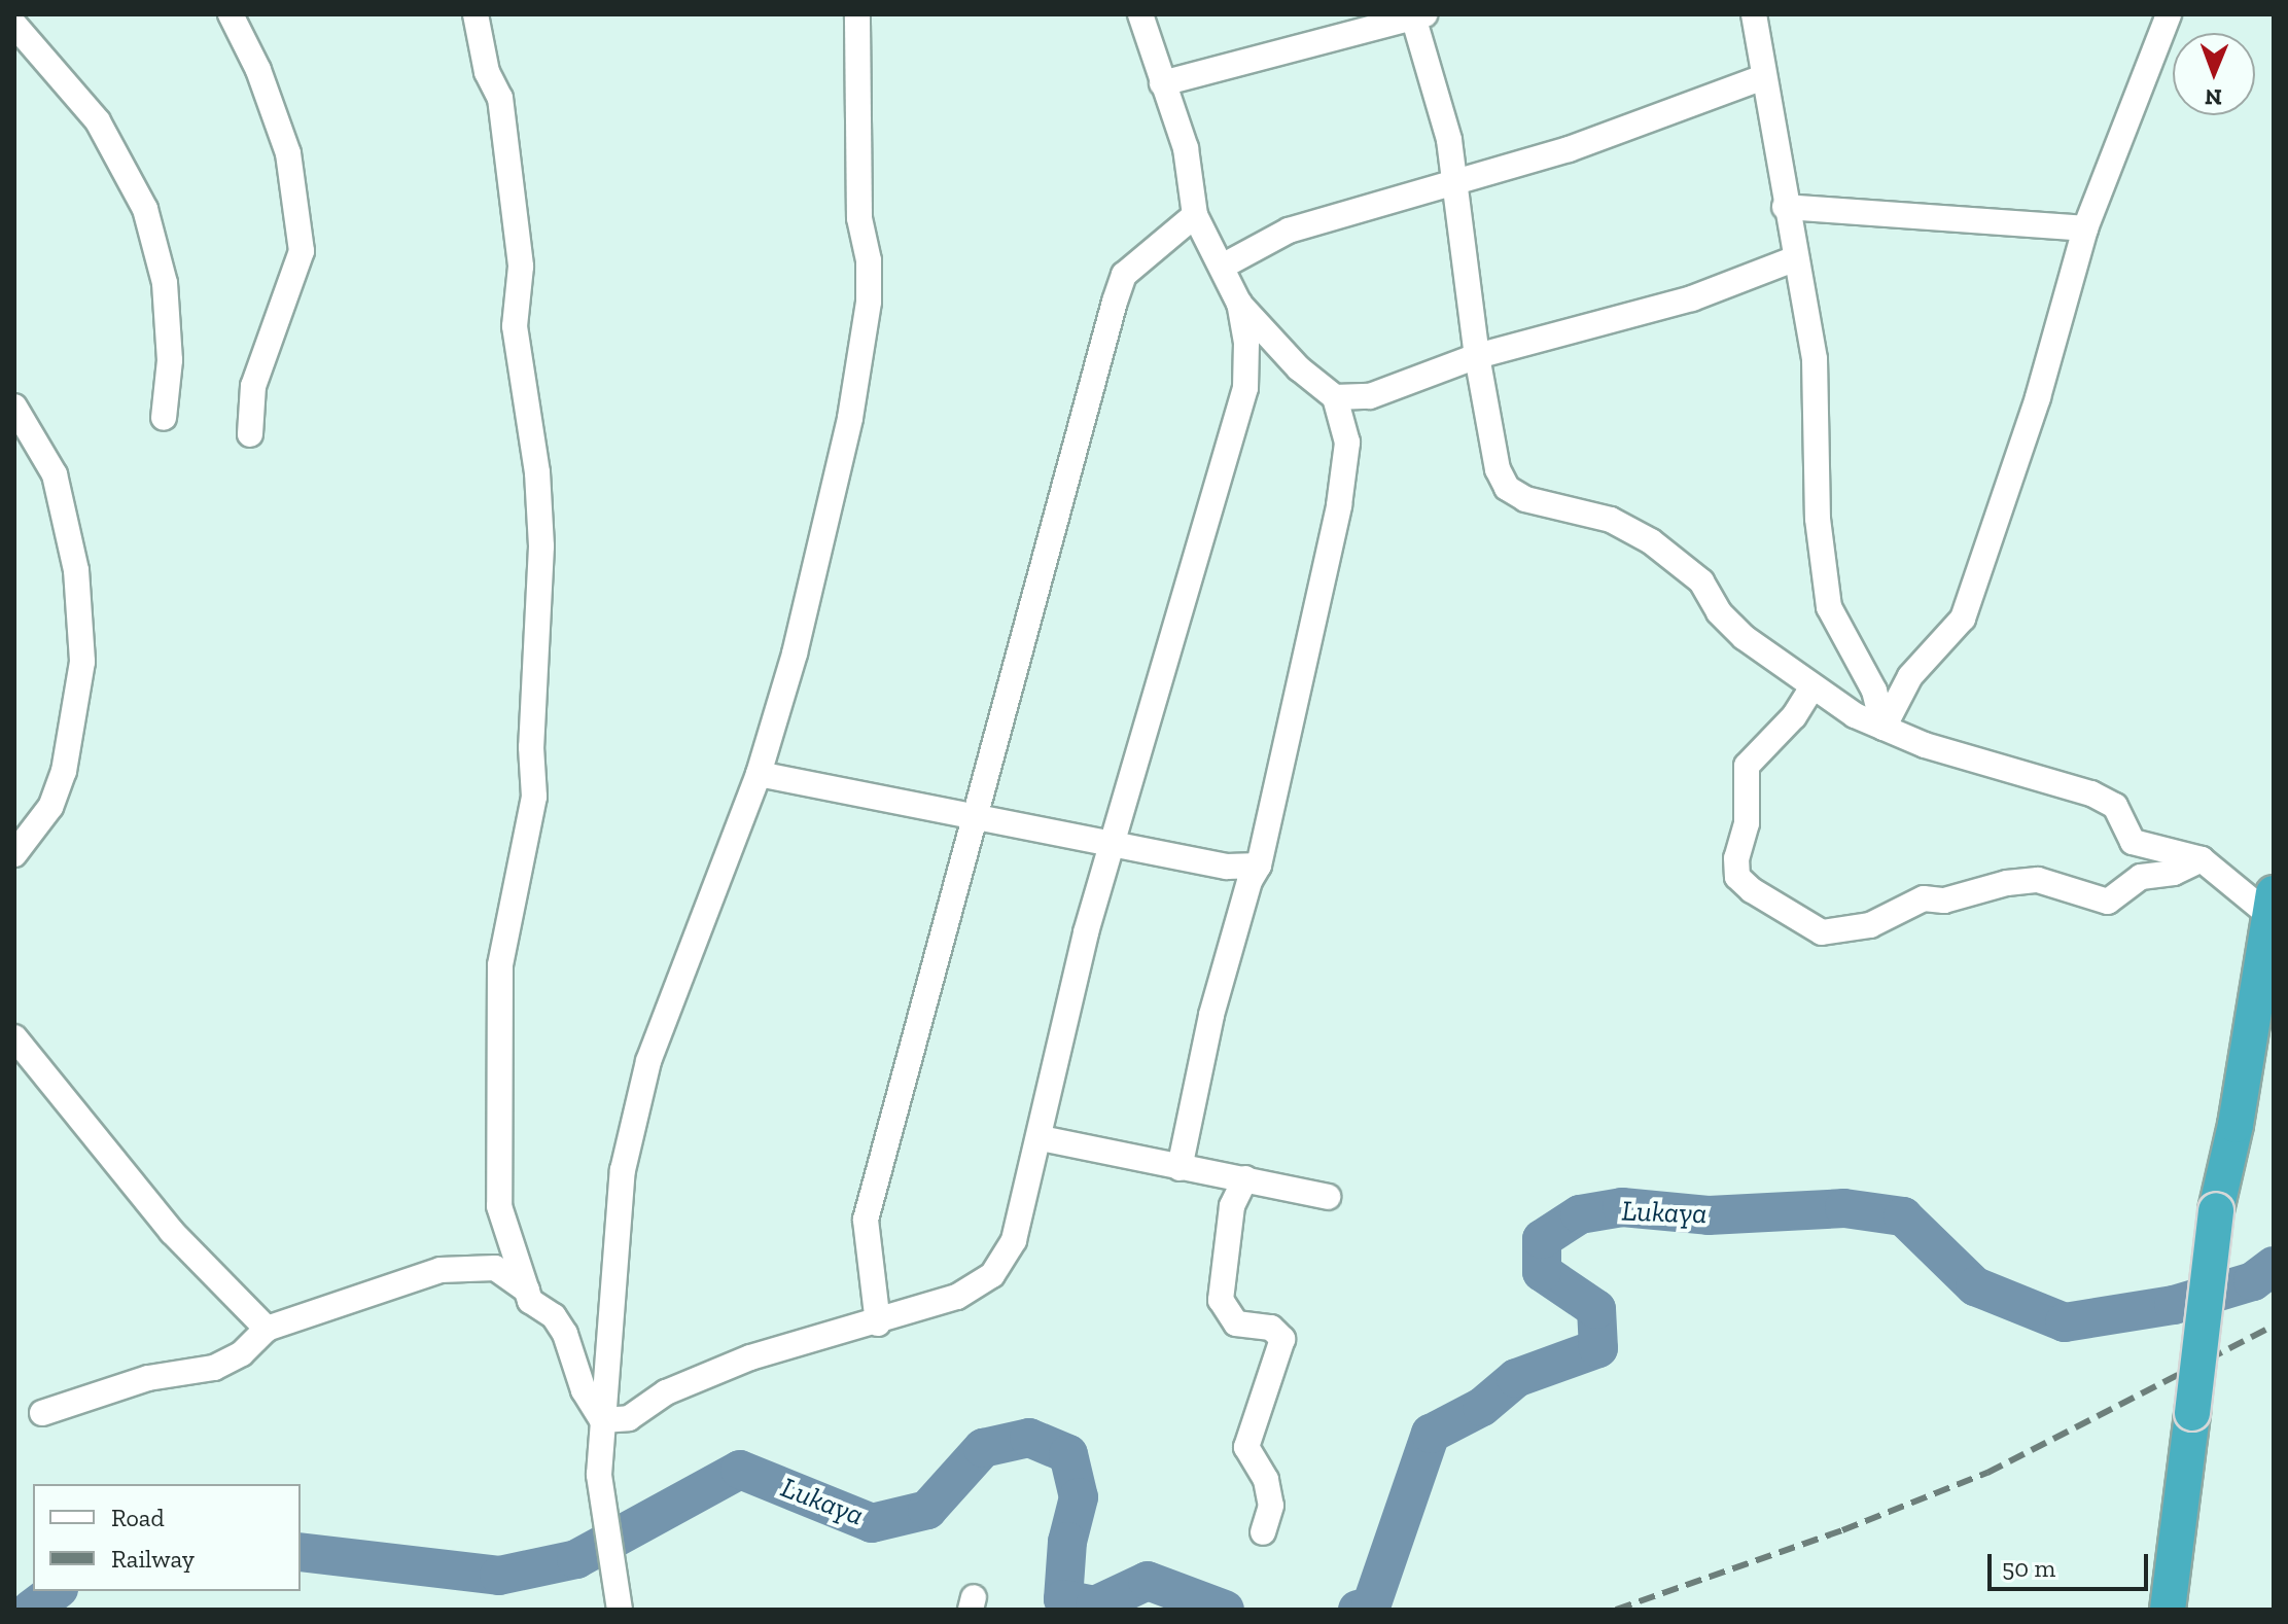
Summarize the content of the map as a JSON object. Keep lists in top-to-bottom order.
{
  "water": ["Lukaya"],
  "legend": ["Road", "Railway"],
  "scale_bar": "50 m",
  "north": "bottom"
}
